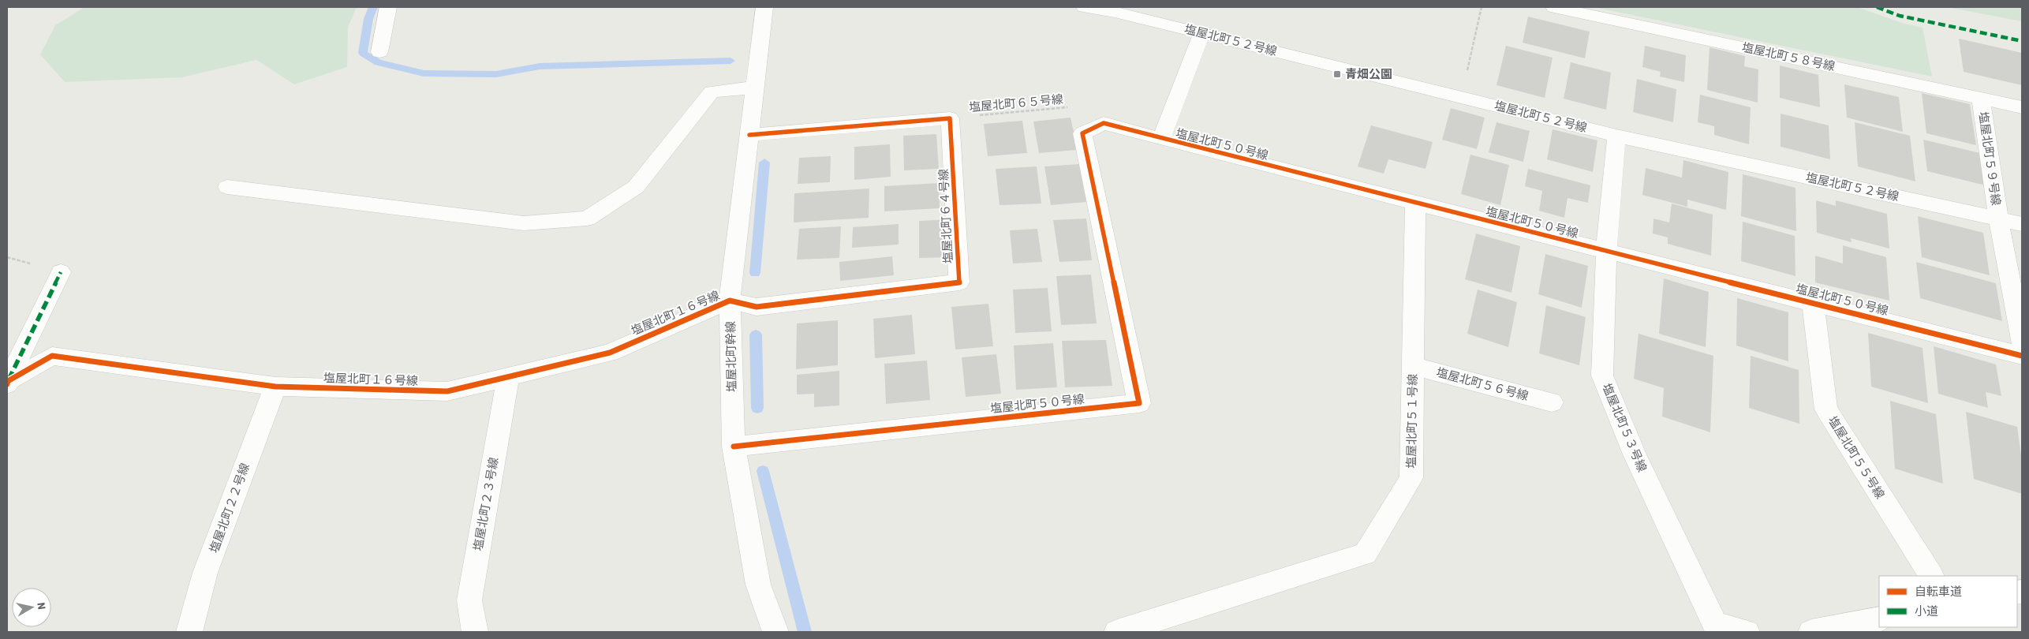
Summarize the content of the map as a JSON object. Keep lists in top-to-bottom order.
{
  "streets": {
    "street": [
      "塩屋北町５２号線",
      "塩屋北町５８号線",
      "塩屋北町５０号線",
      "塩屋北町５９号線",
      "塩屋北町６４号線",
      "塩屋北町１６号線",
      "塩屋北町幹線",
      "塩屋北町５６号線",
      "塩屋北町５１号線",
      "塩屋北町５３号線",
      "塩屋北町５５号線",
      "塩屋北町２３号線",
      "塩屋北町２２号線"
    ],
    "path": ["塩屋北町６５号線"]
  },
  "crossings": [
    ["塩屋北町５２号線", "塩屋北町５９号線"],
    ["塩屋北町５２号線", "塩屋北町５３号線"],
    ["塩屋北町５８号線", "塩屋北町５９号線"],
    ["塩屋北町６５号線", "塩屋北町５０号線"],
    ["塩屋北町６５号線", "塩屋北町６４号線"],
    ["塩屋北町５０号線", "塩屋北町幹線"],
    ["塩屋北町５０号線", "塩屋北町５１号線"],
    ["塩屋北町５０号線", "塩屋北町５３号線"],
    ["塩屋北町５０号線", "塩屋北町５５号線"],
    ["塩屋北町６４号線", "塩屋北町１６号線"],
    ["塩屋北町６４号線", "塩屋北町幹線"],
    ["塩屋北町１６号線", "塩屋北町幹線"],
    ["塩屋北町１６号線", "塩屋北町２３号線"],
    ["塩屋北町１６号線", "塩屋北町２２号線"],
    ["塩屋北町５６号線", "塩屋北町５１号線"]
  ],
  "places": {
    "transit": ["青畑公園"]
  },
  "legend": ["自転車道", "小道"],
  "north": "right"
}
